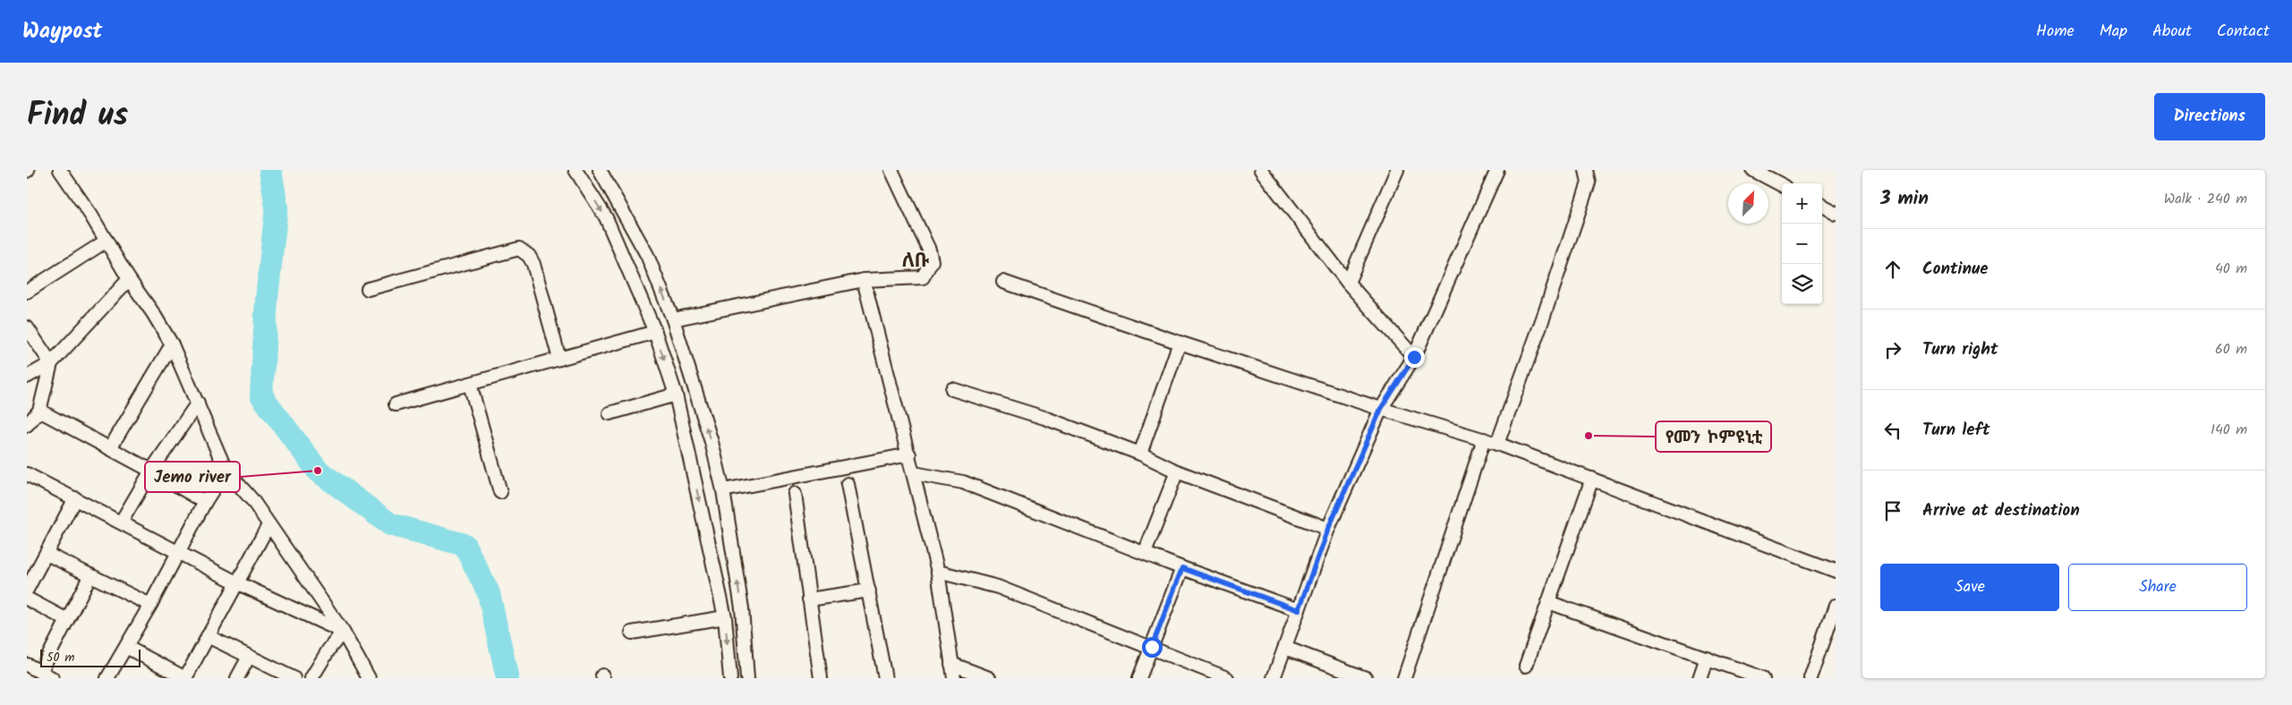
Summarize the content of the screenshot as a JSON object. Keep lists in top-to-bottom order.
{
  "districts": ["ለቡ"],
  "places": ["የመን ኮምዩኒቲ", "Jemo river"],
  "scale_bar": "50 m",
  "north": "top right",
  "page": {
    "header": "Waypost",
    "nav": [
      "Home",
      "Map",
      "About",
      "Contact"
    ],
    "title": "Find us",
    "buttons": [
      "Directions",
      ["Save", "Share"]
    ],
    "heading": ["3 min", "Walk · 240 m"],
    "map_buttons": ["+", "−"],
    "list": [
      ["Continue", "40 m"],
      ["Turn right", "60 m"],
      ["Turn left", "140 m"],
      "Arrive at destination"
    ],
    "scale": "50 m"
  }
}
